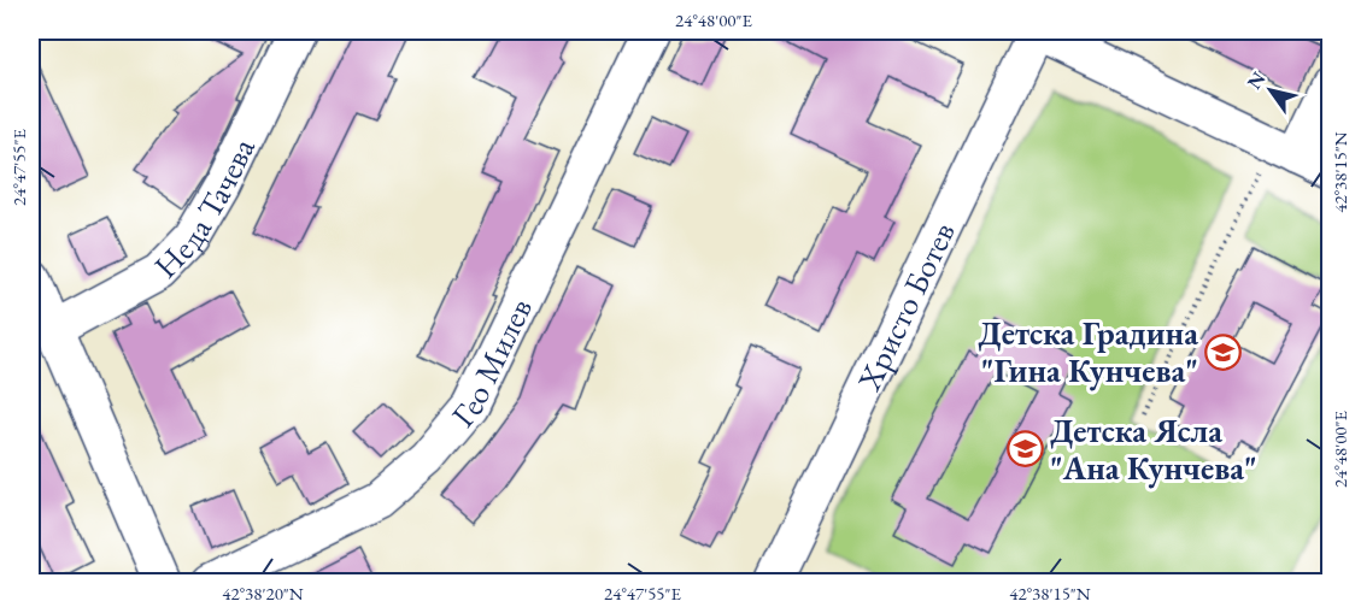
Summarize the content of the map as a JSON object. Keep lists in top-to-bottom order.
{
  "streets": {
    "street": ["Неда Тачева", "Христо Ботев", "Гео Милев"]
  },
  "places": {
    "school or university": ["Детска Градина \"Гина Кунчева\"", "Детска Ясла \"Ана Кунчева\""]
  },
  "north": "top left",
  "coordinates": [
    "24°48'00\"E",
    "24°47'55\"E",
    "42°38'15\"N",
    "42°38'20\"N"
  ]
}
